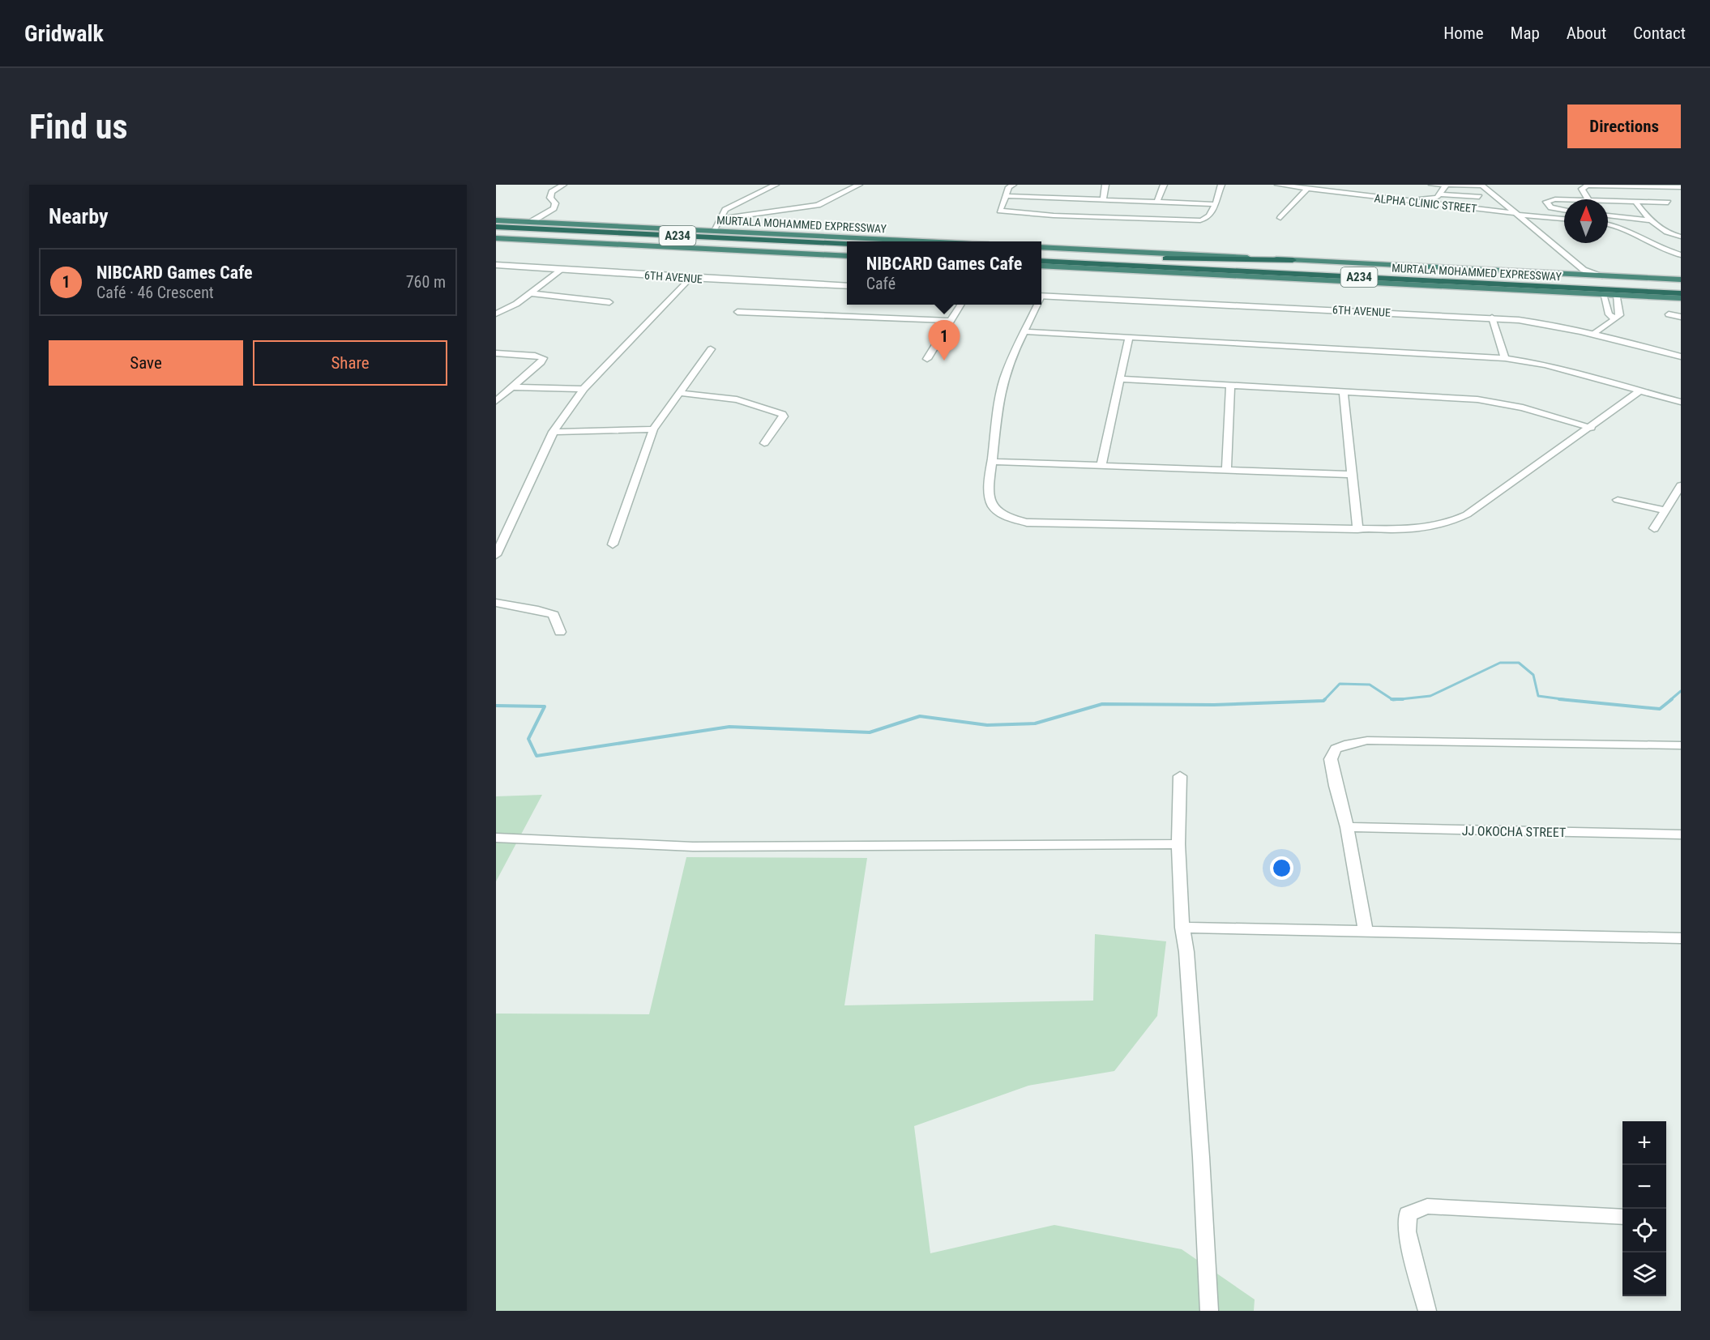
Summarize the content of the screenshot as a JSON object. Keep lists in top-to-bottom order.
{
  "streets": {
    "highway": ["MURTALA MOHAMMED EXPRESSWAY", "A234"],
    "street": ["ALPHA CLINIC STREET", "6TH AVENUE", "JJ OKOCHA STREET"]
  },
  "north": "top",
  "page": {
    "header": "Gridwalk",
    "nav": [
      "Home",
      "Map",
      "About",
      "Contact"
    ],
    "buttons": [
      "Directions",
      ["Save", "Share"]
    ],
    "title": "Find us",
    "heading": "Nearby",
    "popup": ["NIBCARD Games Cafe", "Café"],
    "list": [
      {
        "mark": "1",
        "name": "NIBCARD Games Cafe",
        "note": "Café · 46 Crescent",
        "value": "760 m"
      }
    ],
    "pins": "1",
    "map_buttons": ["+", "−"]
  }
}
